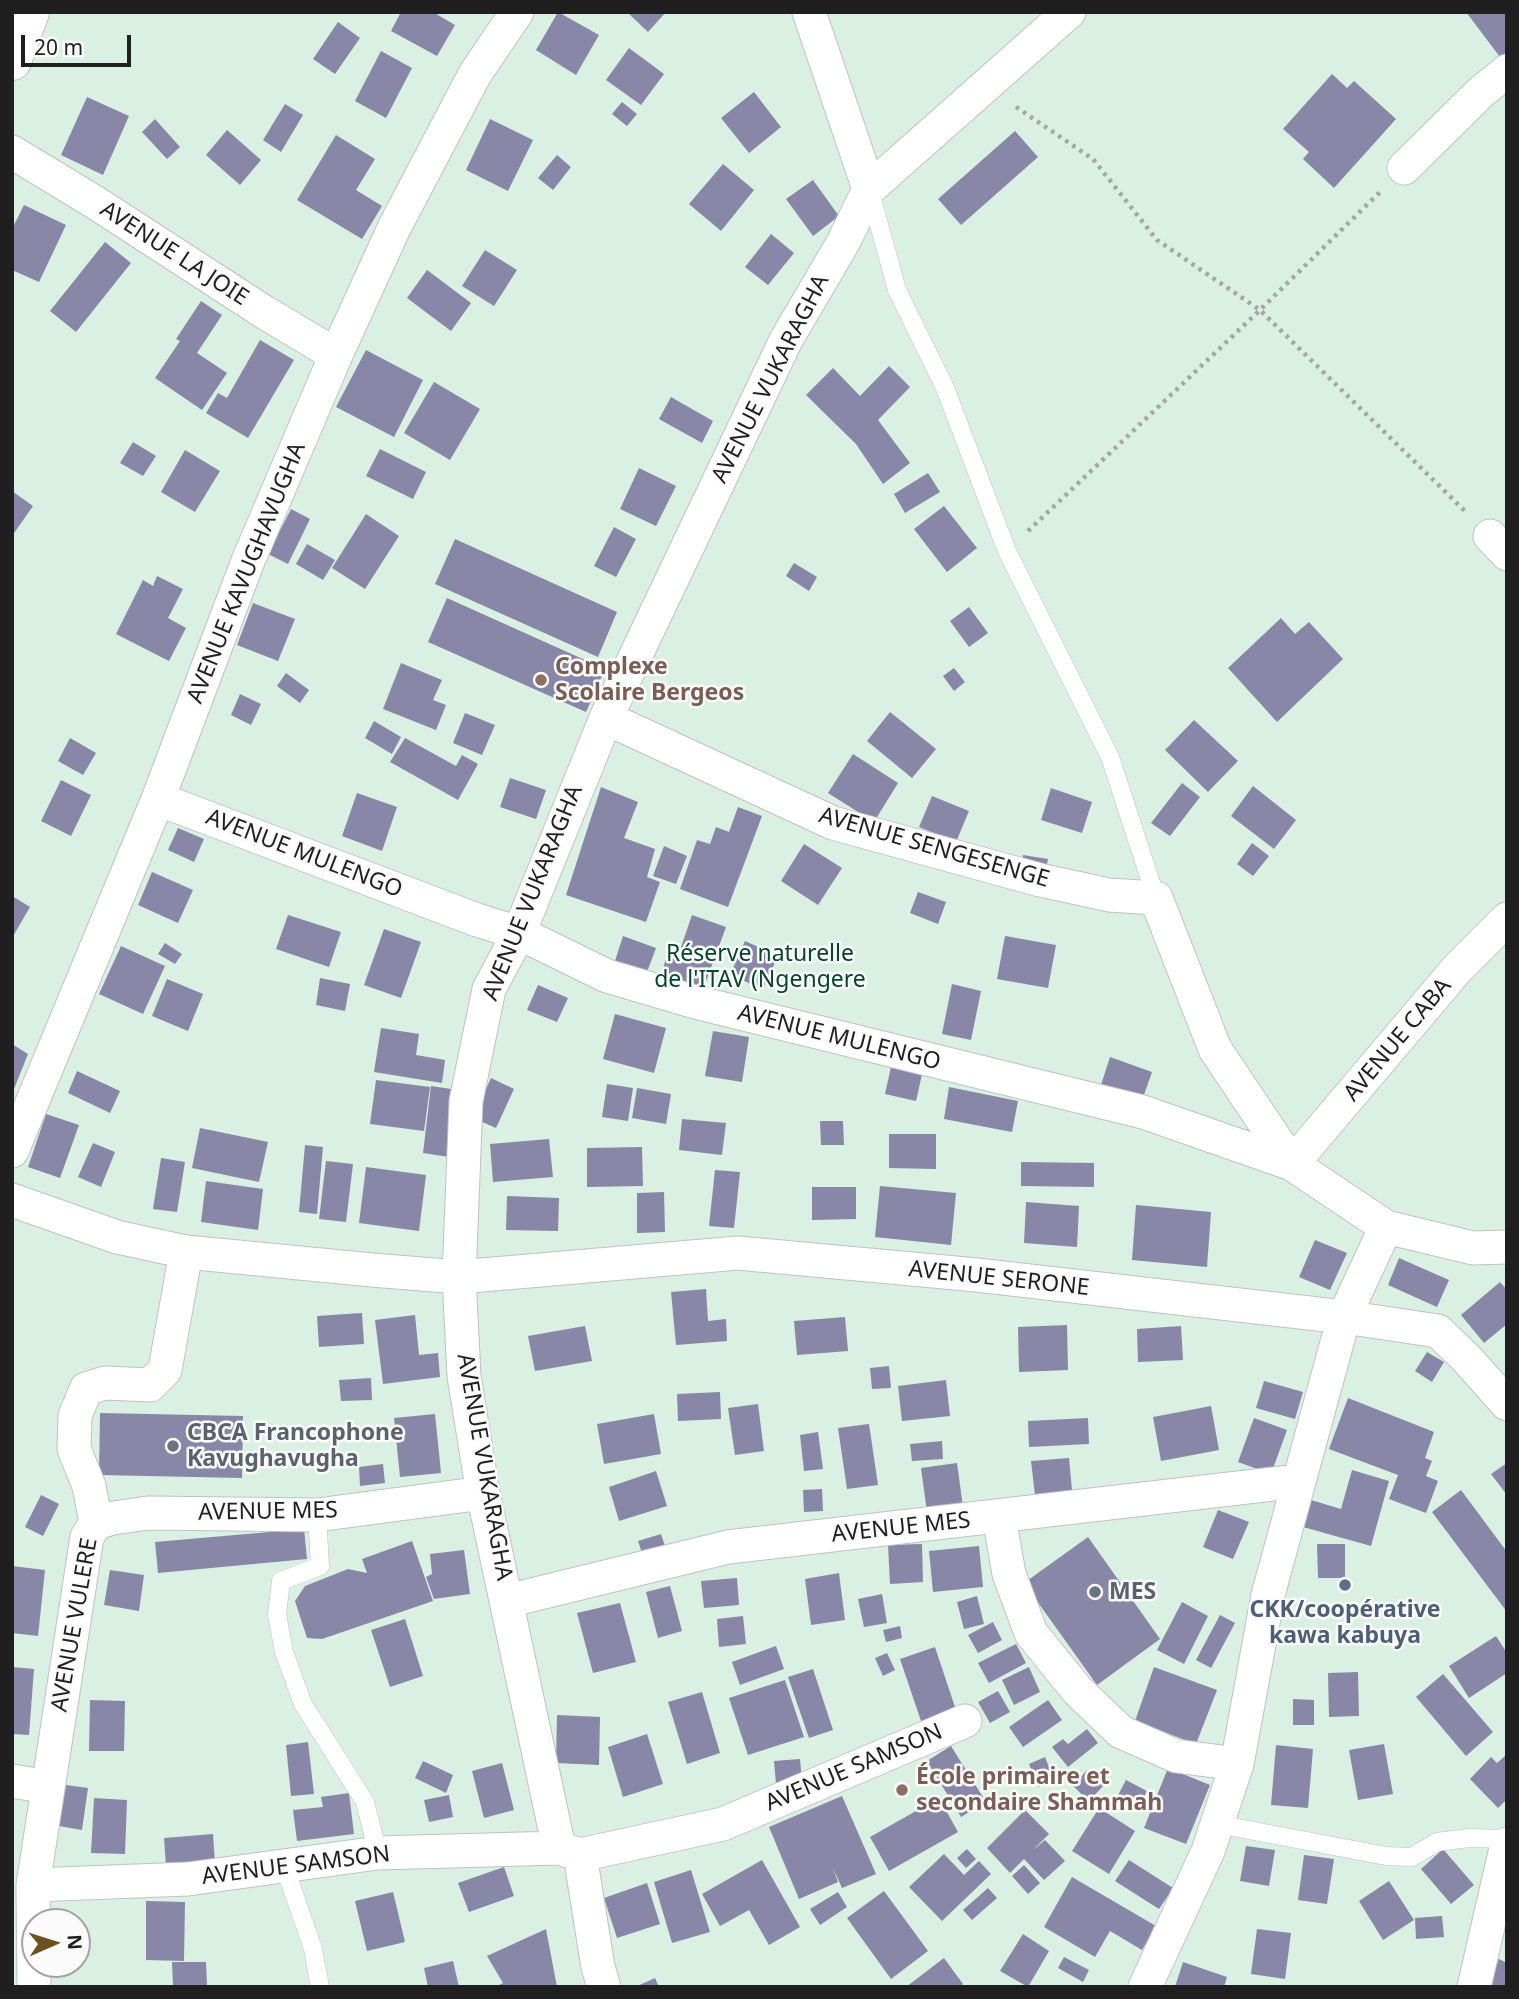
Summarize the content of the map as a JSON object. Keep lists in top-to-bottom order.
{
  "streets": {
    "street": [
      "AVENUE LA JOIE",
      "AVENUE VUKARAGHA",
      "AVENUE KAVUGHAVUGHA",
      "AVENUE SENGESENGE",
      "AVENUE MULENGO",
      "AVENUE CABA",
      "AVENUE SERONE",
      "AVENUE MES",
      "AVENUE VULERE",
      "AVENUE SAMSON"
    ]
  },
  "crossings": [
    ["AVENUE LA JOIE", "AVENUE KAVUGHAVUGHA"],
    ["AVENUE VUKARAGHA", "AVENUE SENGESENGE"],
    ["AVENUE VUKARAGHA", "AVENUE MULENGO"],
    ["AVENUE VUKARAGHA", "AVENUE SERONE"],
    ["AVENUE VUKARAGHA", "AVENUE MES"],
    ["AVENUE VUKARAGHA", "AVENUE SAMSON"],
    ["AVENUE KAVUGHAVUGHA", "AVENUE MULENGO"],
    ["AVENUE MULENGO", "AVENUE CABA"],
    ["AVENUE SERONE", "AVENUE VULERE"],
    ["AVENUE MES", "AVENUE VULERE"],
    ["AVENUE VULERE", "AVENUE SAMSON"]
  ],
  "parks": ["Réserve naturelle de l'ITAV (Ngengere"],
  "places": [
    "Complexe Scolaire Bergeos",
    "CBCA Francophone Kavughavugha",
    "CKK/coopérative kawa kabuya",
    "MES",
    "École primaire et secondaire Shammah"
  ],
  "scale_bar": "20 m",
  "north": "right"
}
